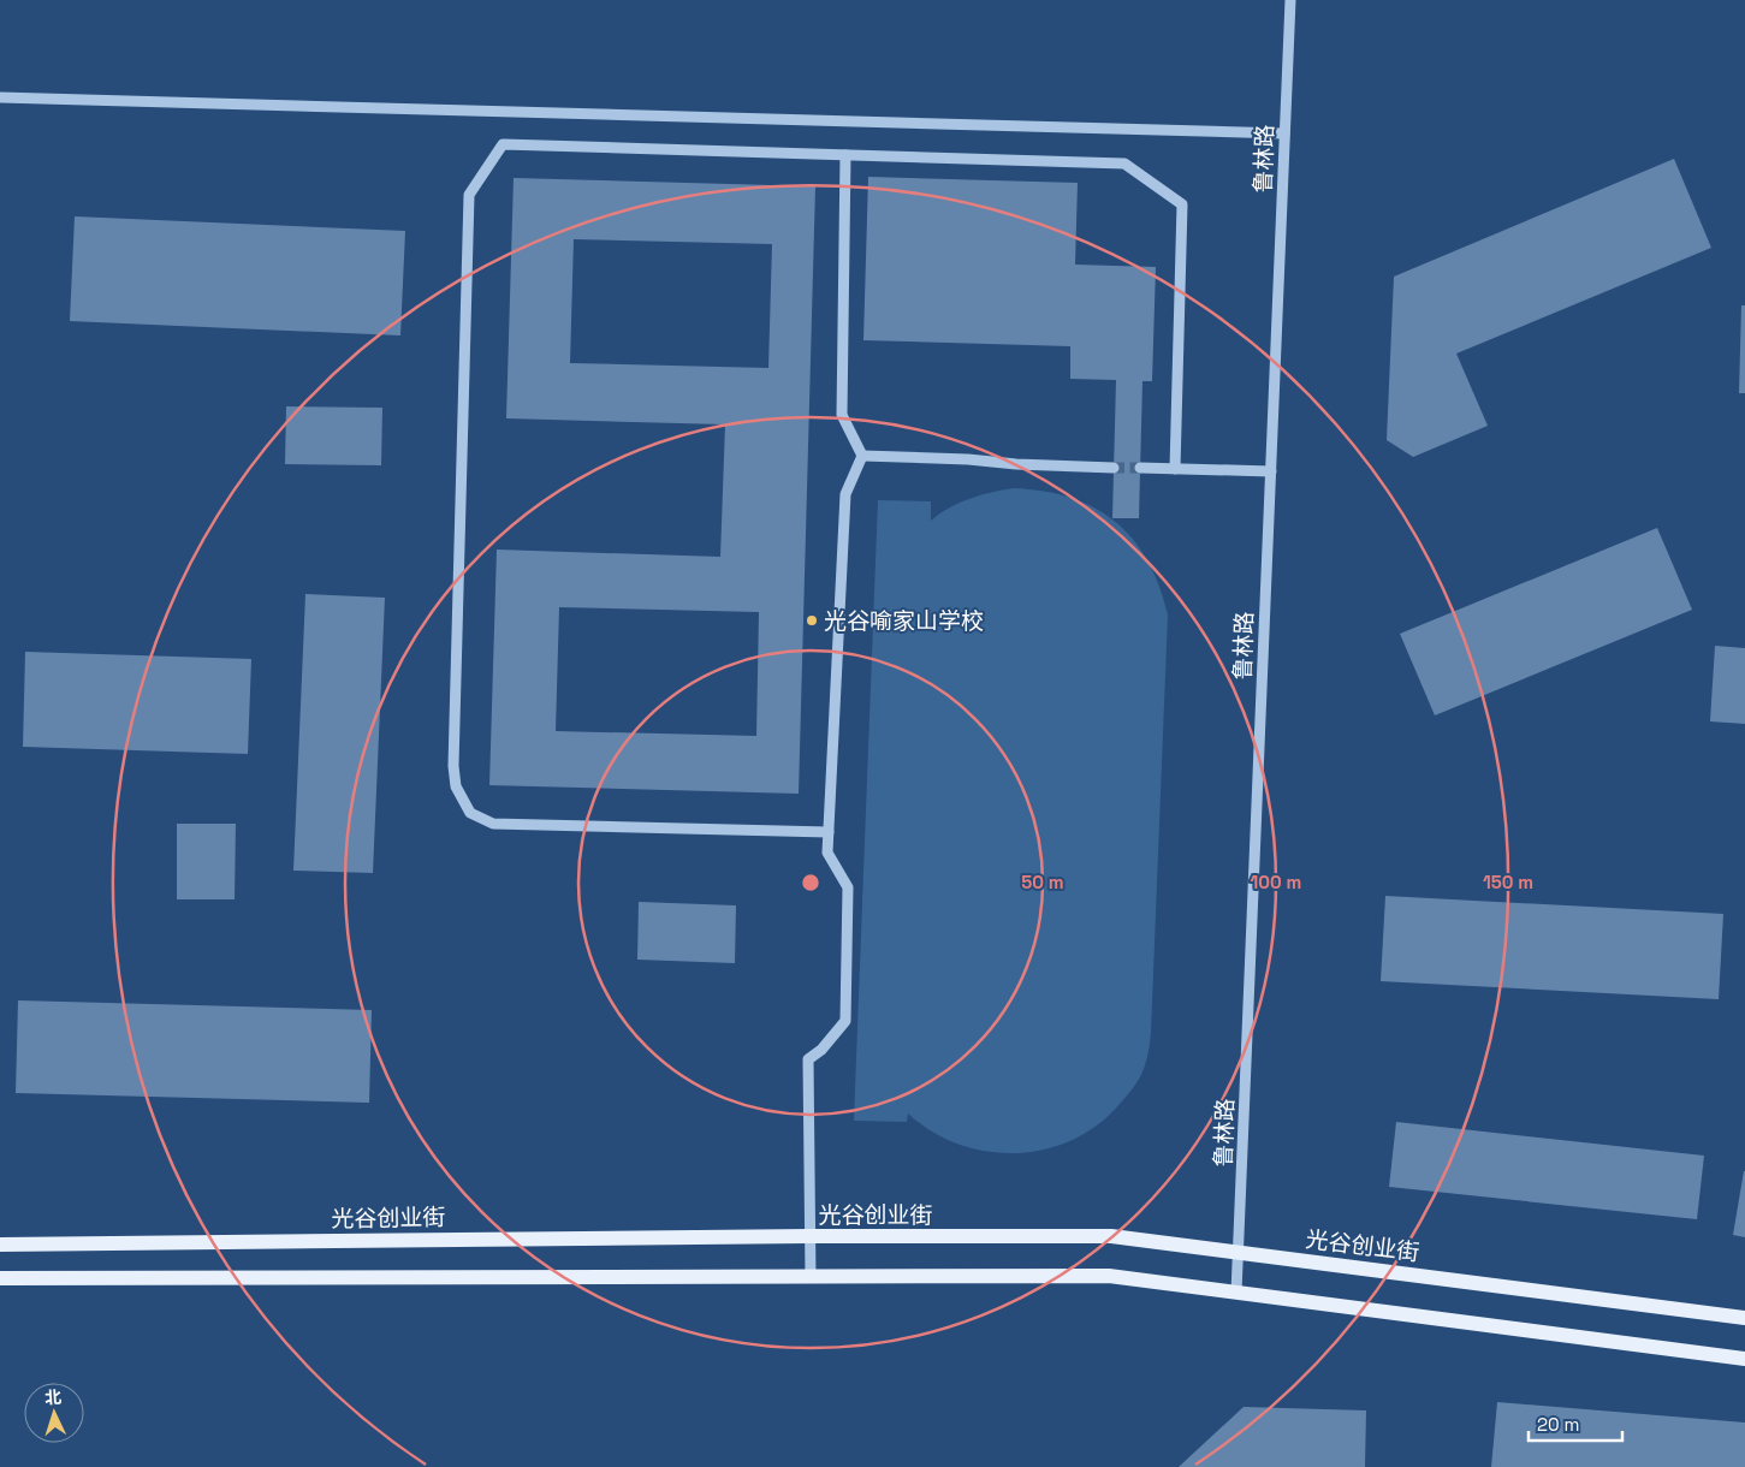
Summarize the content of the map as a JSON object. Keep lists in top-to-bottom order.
{
  "streets": {
    "main road": ["光谷创业街"],
    "street": ["鲁林路"]
  },
  "crossings": [
    ["鲁林路", "光谷创业街"]
  ],
  "places": ["光谷喻家山学校"],
  "scale_bar": "20 m",
  "north": "top",
  "rings": ["50 m", "100 m", "150 m"]
}
